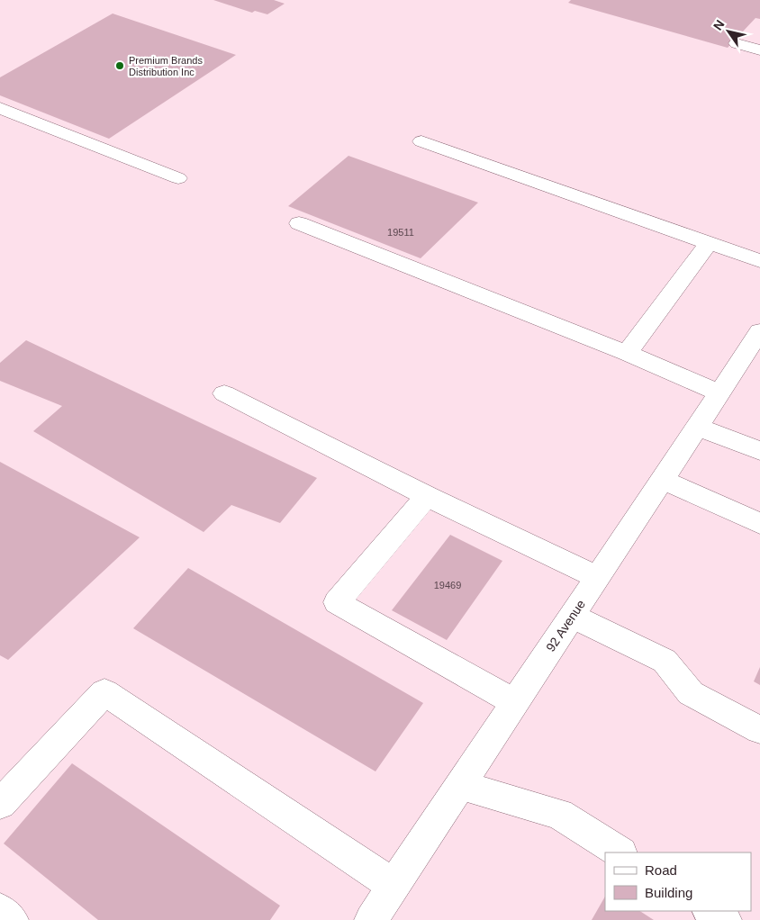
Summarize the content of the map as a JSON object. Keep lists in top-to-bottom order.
{
  "streets": {
    "street": ["92 Avenue"]
  },
  "places": ["Premium Brands Distribution Inc"],
  "house_numbers": ["19511", "19469"],
  "legend": ["Road", "Building"],
  "north": "top left"
}
